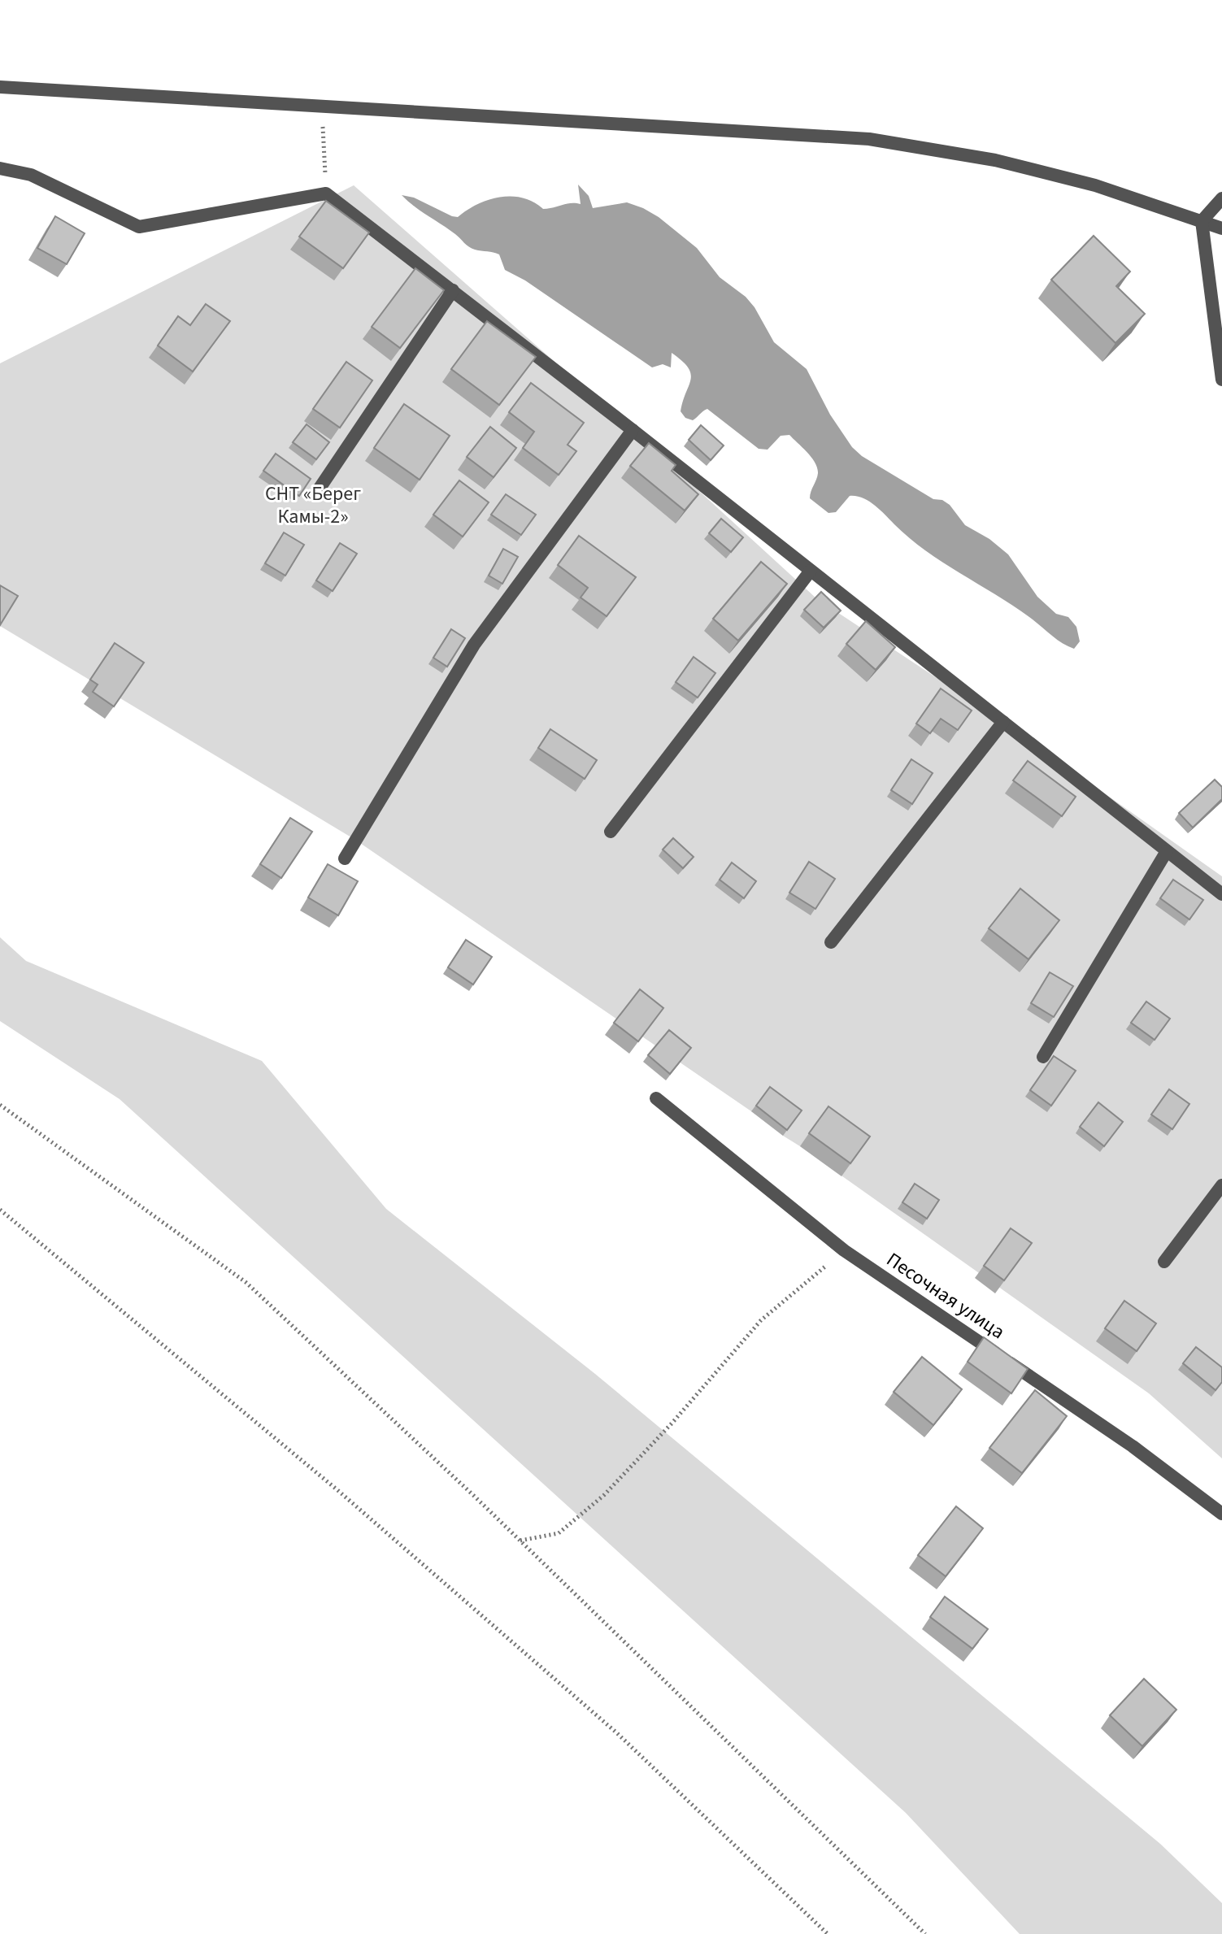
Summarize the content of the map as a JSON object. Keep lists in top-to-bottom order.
{
  "streets": {
    "lane": ["Песочная улица"]
  },
  "parks": ["СНТ «Берег Камы-2»"]
}
